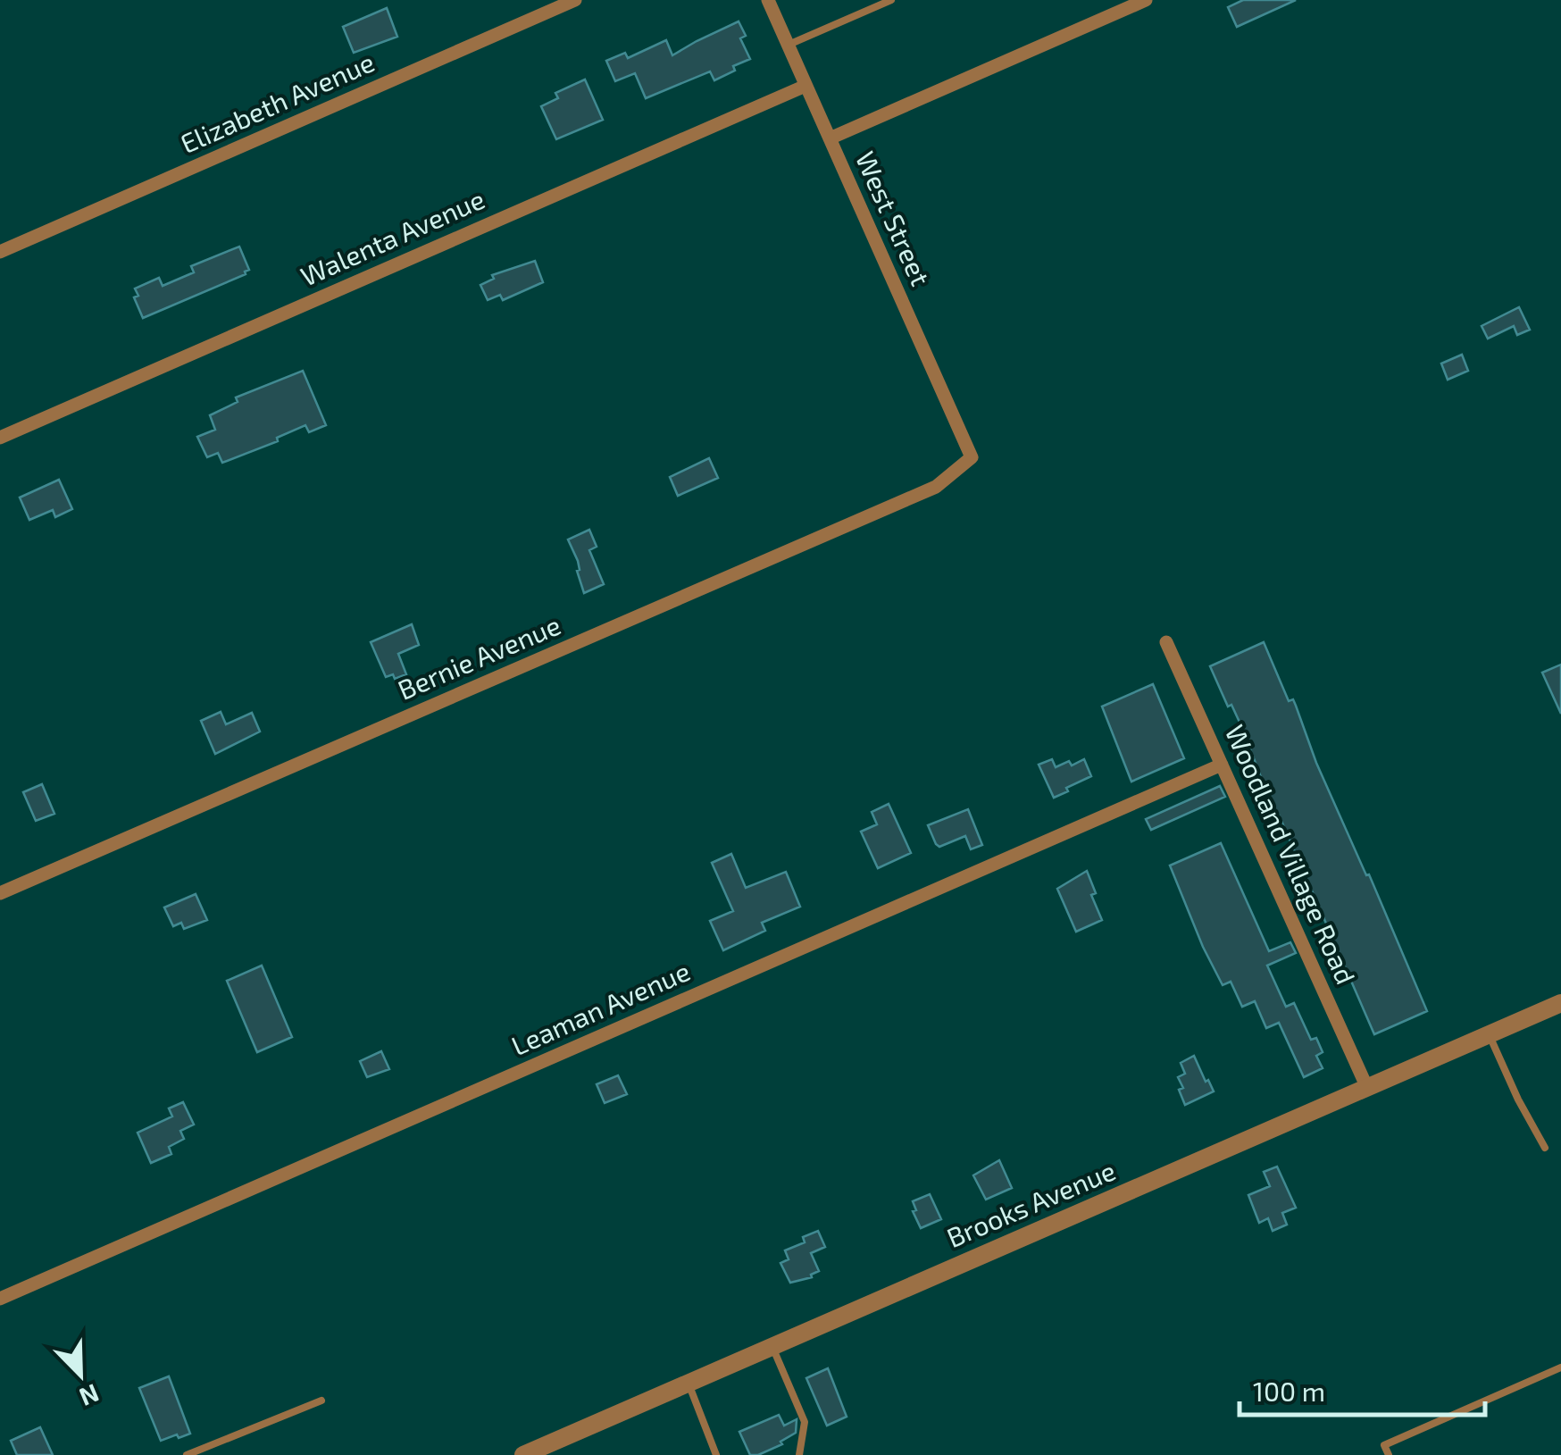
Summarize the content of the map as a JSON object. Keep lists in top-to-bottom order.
{
  "streets": {
    "street": [
      "Elizabeth Avenue",
      "West Street",
      "Walenta Avenue",
      "Bernie Avenue",
      "Woodland Village Road",
      "Leaman Avenue",
      "Brooks Avenue"
    ]
  },
  "crossings": [
    ["West Street", "Walenta Avenue"],
    ["West Street", "Bernie Avenue"],
    ["Woodland Village Road", "Leaman Avenue"],
    ["Woodland Village Road", "Brooks Avenue"]
  ],
  "scale_bar": "100 m",
  "north": "bottom right"
}
